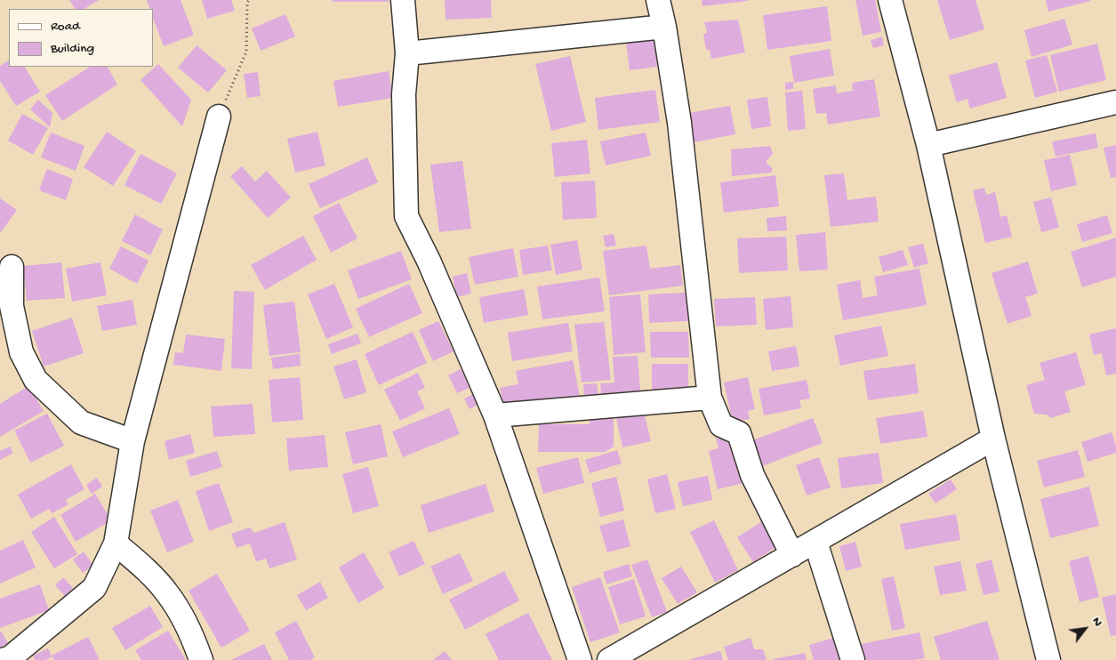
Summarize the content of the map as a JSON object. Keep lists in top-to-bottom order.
{
  "legend": ["Road", "Building"],
  "north": "top right"
}
